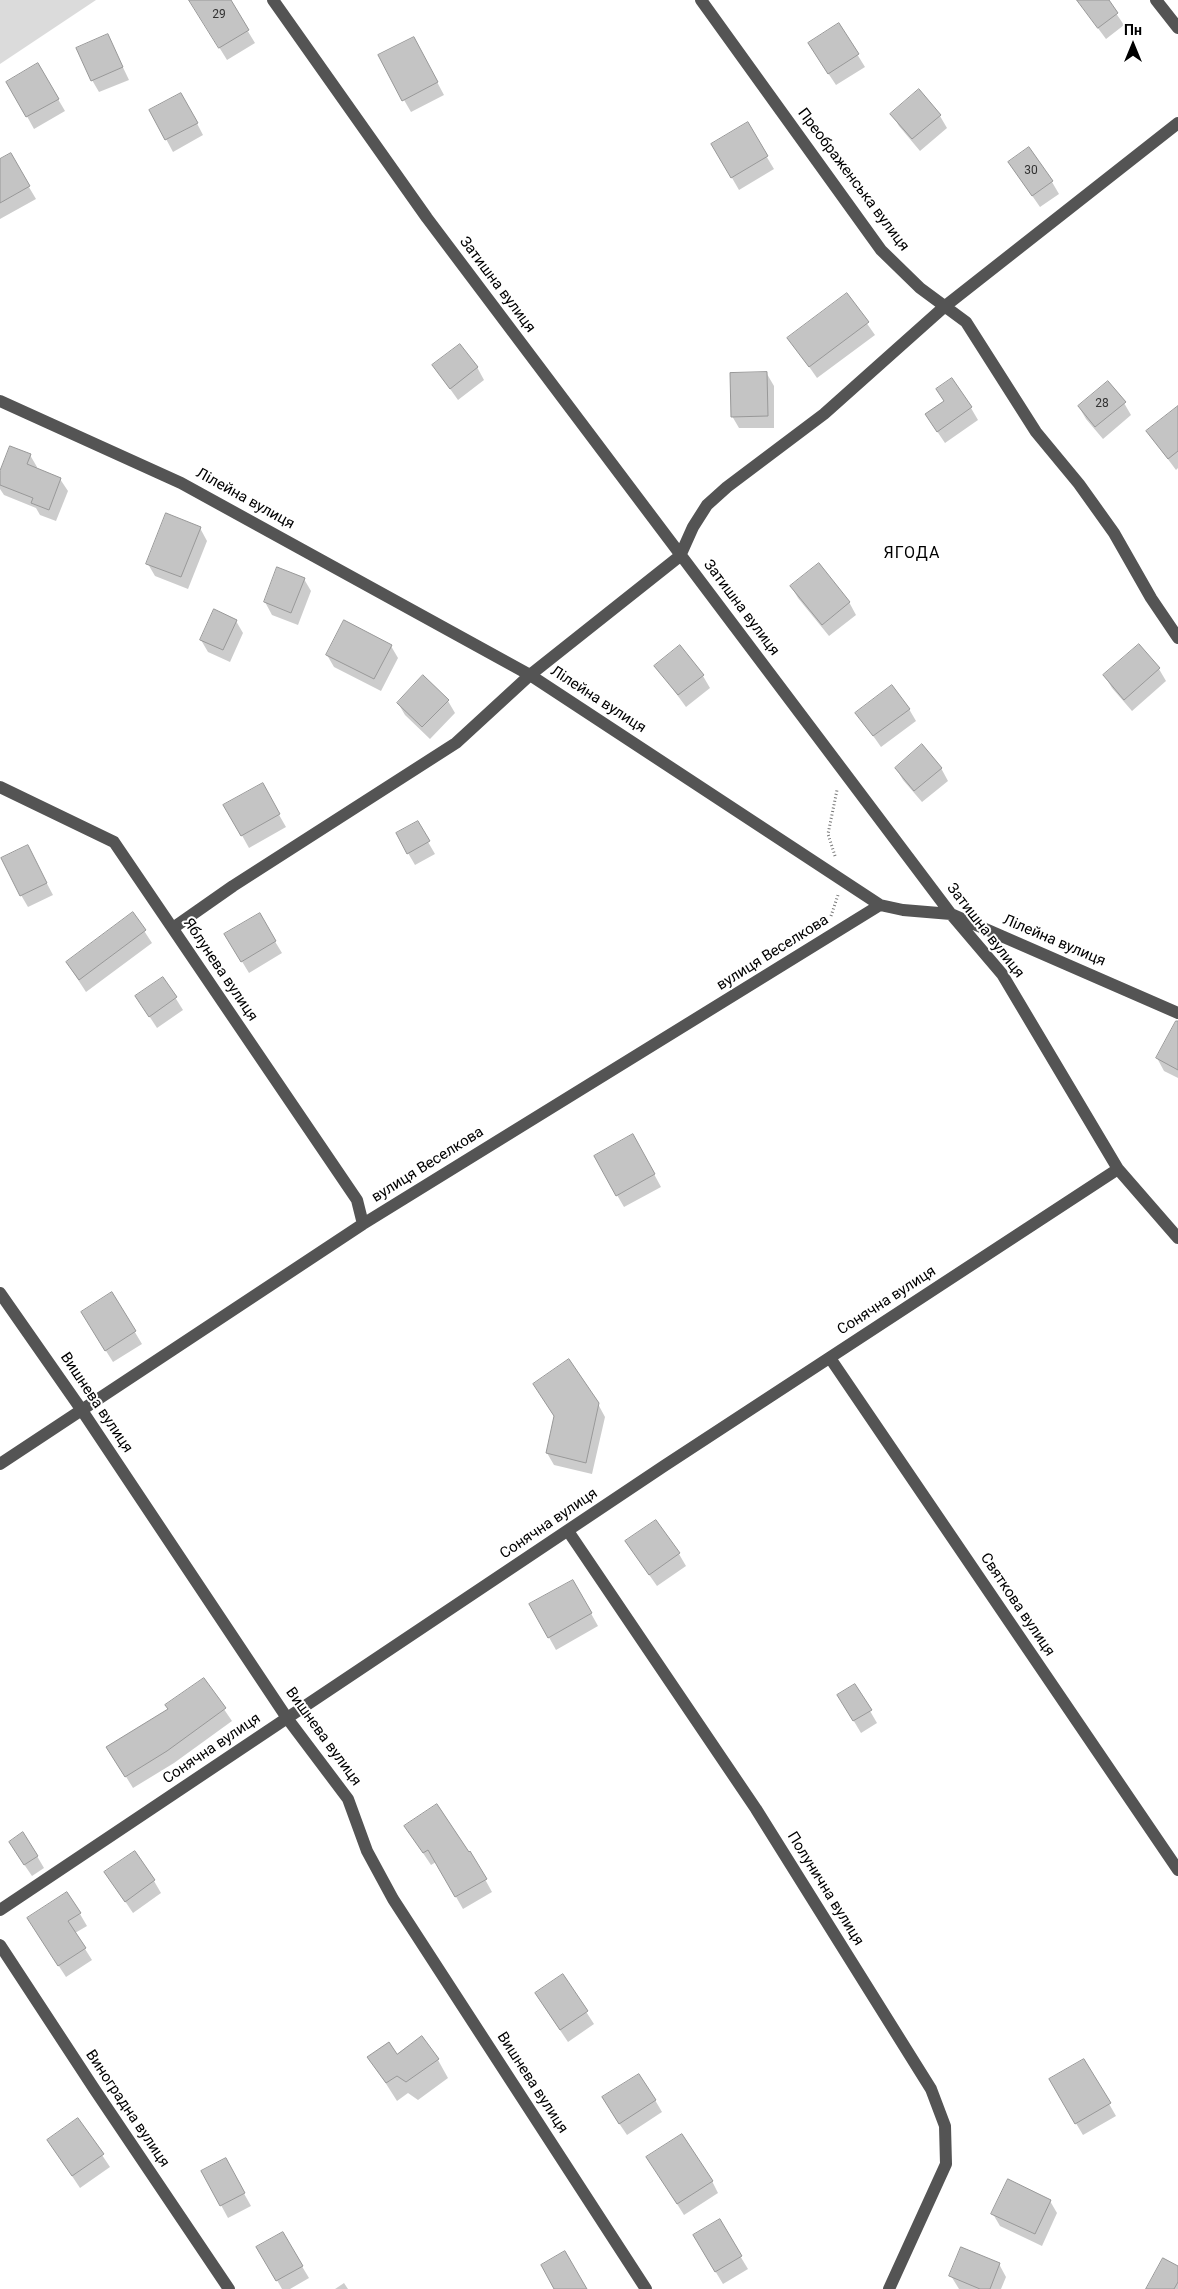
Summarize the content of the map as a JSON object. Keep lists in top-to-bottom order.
{
  "streets": {
    "street": [
      "Преображенська вулиця",
      "Затишна вулиця",
      "Лілейна вулиця",
      "вулиця Веселкова",
      "Яблунева вулиця",
      "Сонячна вулиця",
      "Вишнева вулиця",
      "Святкова вулиця",
      "Полунична вулиця",
      "Виноградна вулиця"
    ]
  },
  "crossings": [
    ["Затишна вулиця", "Лілейна вулиця"],
    ["Затишна вулиця", "Сонячна вулиця"],
    ["Лілейна вулиця", "вулиця Веселкова"],
    ["вулиця Веселкова", "Яблунева вулиця"],
    ["вулиця Веселкова", "Вишнева вулиця"],
    ["Сонячна вулиця", "Вишнева вулиця"],
    ["Сонячна вулиця", "Святкова вулиця"],
    ["Сонячна вулиця", "Полунична вулиця"]
  ],
  "districts": ["ЯГОДА"],
  "house_numbers": ["29", "30", "28"],
  "north": "top"
}
